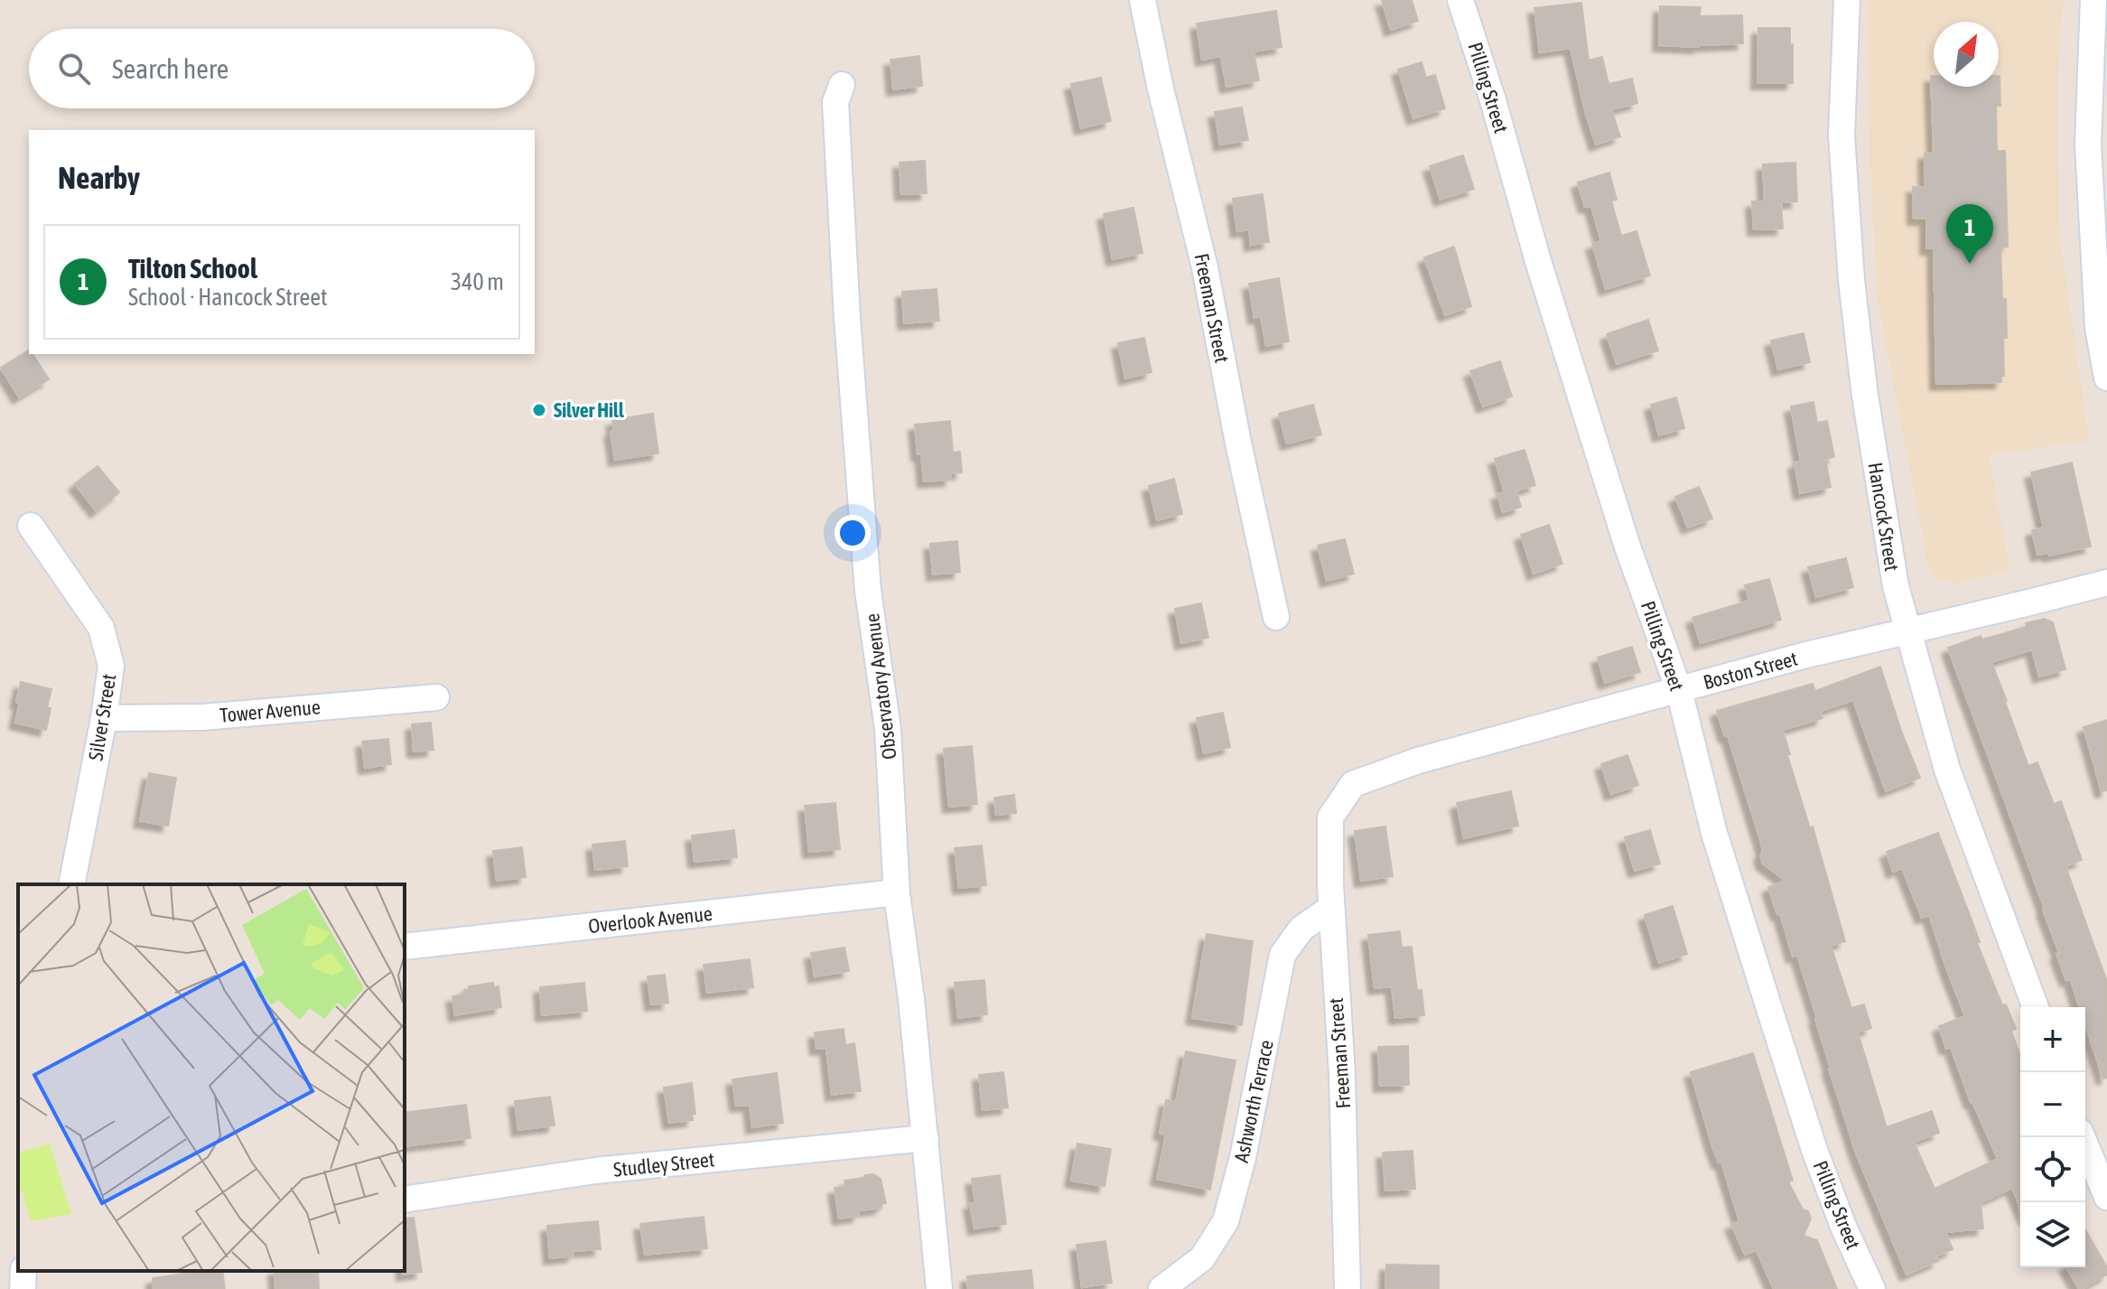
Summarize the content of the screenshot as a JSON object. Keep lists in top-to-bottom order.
{
  "streets": {
    "street": [
      "Pilling Street",
      "Freeman Street",
      "Hancock Street",
      "Boston Street",
      "Observatory Avenue",
      "Tower Avenue",
      "Silver Street",
      "Overlook Avenue",
      "Ashworth Terrace",
      "Studley Street"
    ]
  },
  "crossings": [
    ["Pilling Street", "Boston Street"],
    ["Freeman Street", "Boston Street"],
    ["Freeman Street", "Ashworth Terrace"],
    ["Hancock Street", "Boston Street"],
    ["Observatory Avenue", "Overlook Avenue"],
    ["Observatory Avenue", "Studley Street"],
    ["Tower Avenue", "Silver Street"]
  ],
  "places": ["Silver Hill"],
  "north": "top right",
  "page": {
    "search": "Search here",
    "heading": "Nearby",
    "pins": "1",
    "list": [
      {
        "mark": "1",
        "name": "Tilton School",
        "note": "School · Hancock Street",
        "value": "340 m"
      }
    ],
    "map_buttons": ["+", "−"]
  }
}
